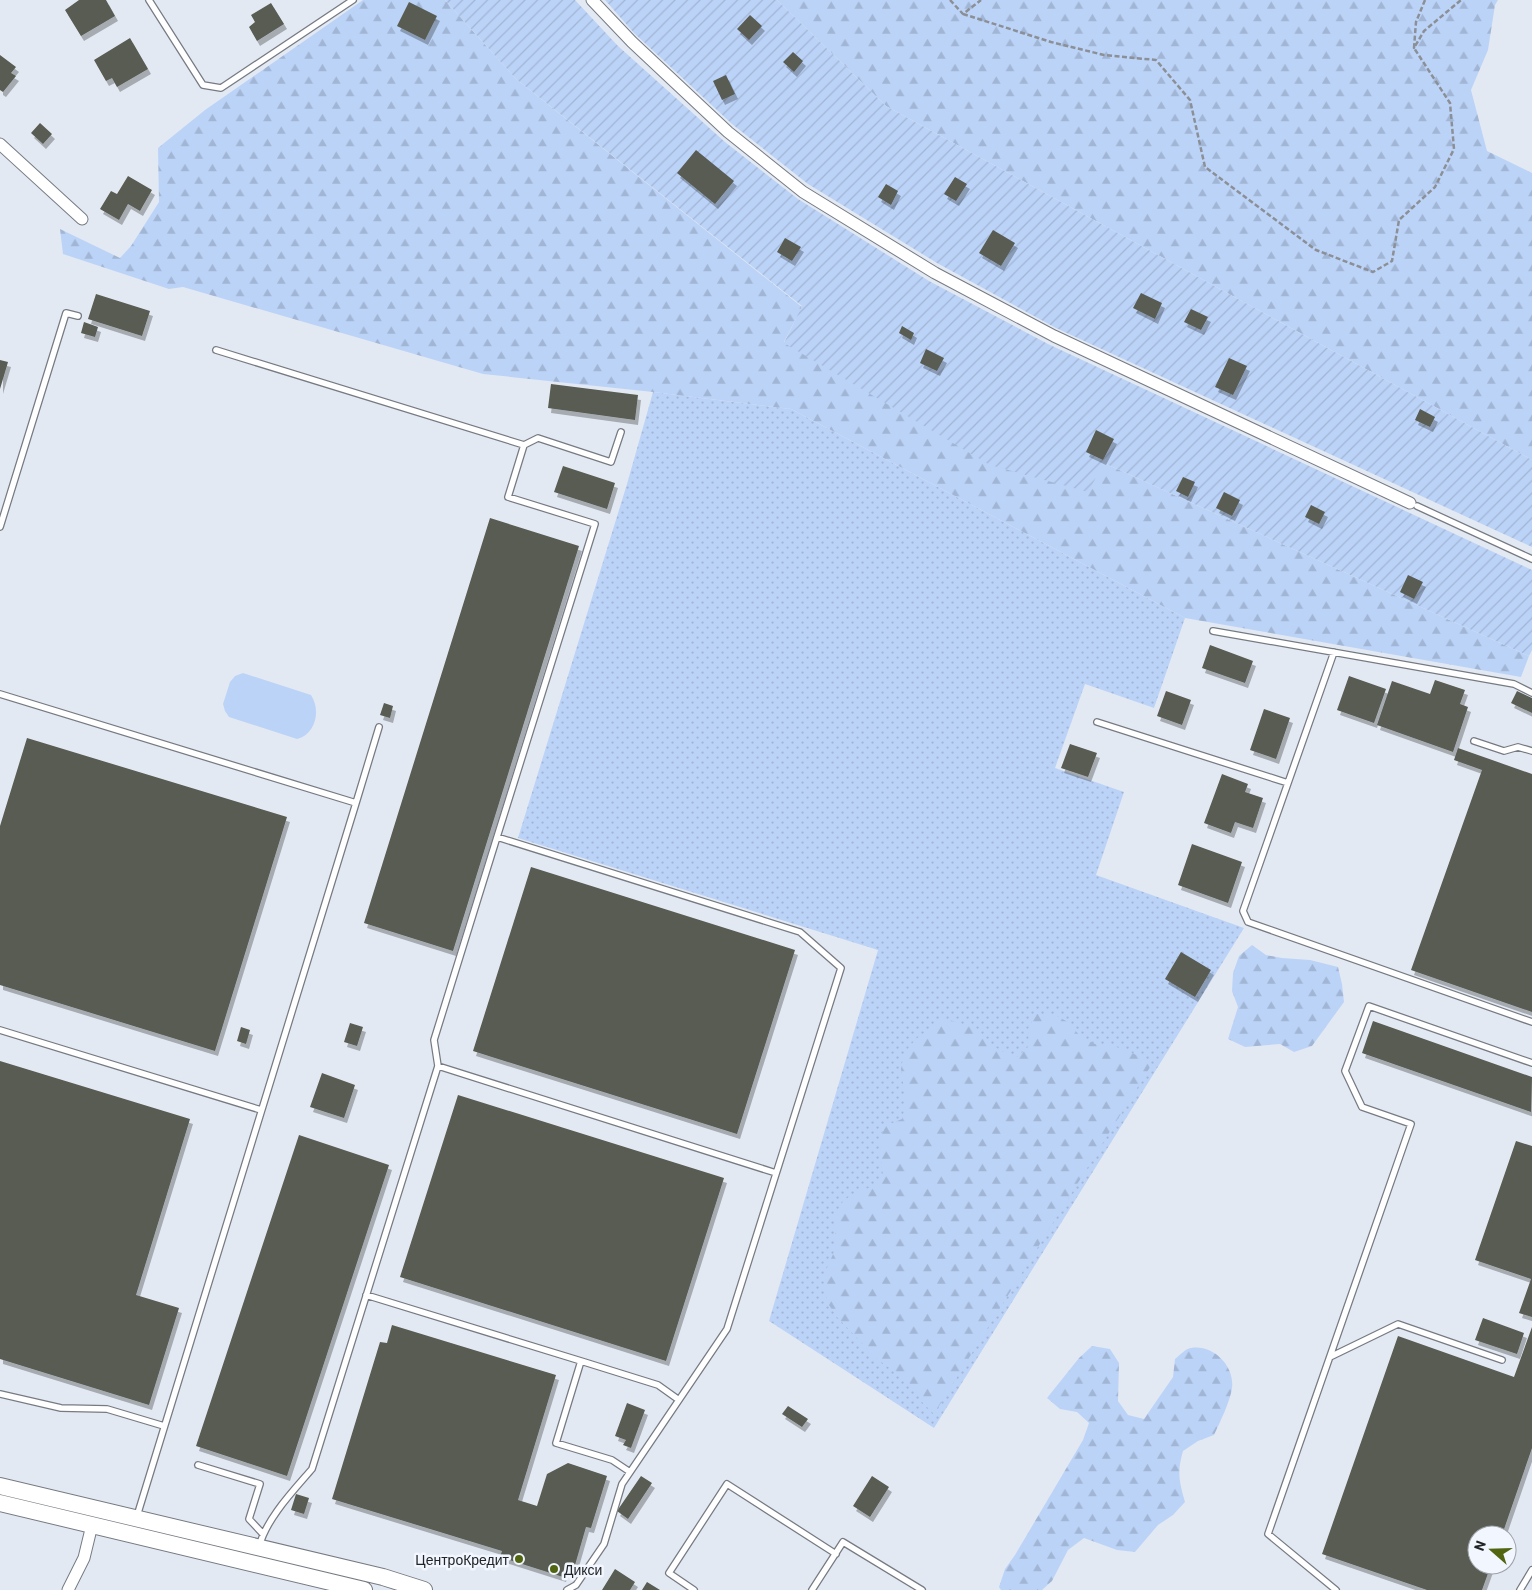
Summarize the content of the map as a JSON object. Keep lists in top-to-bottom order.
{
  "places": ["ЦентроКредит", "Дикси"],
  "north": "left"
}
